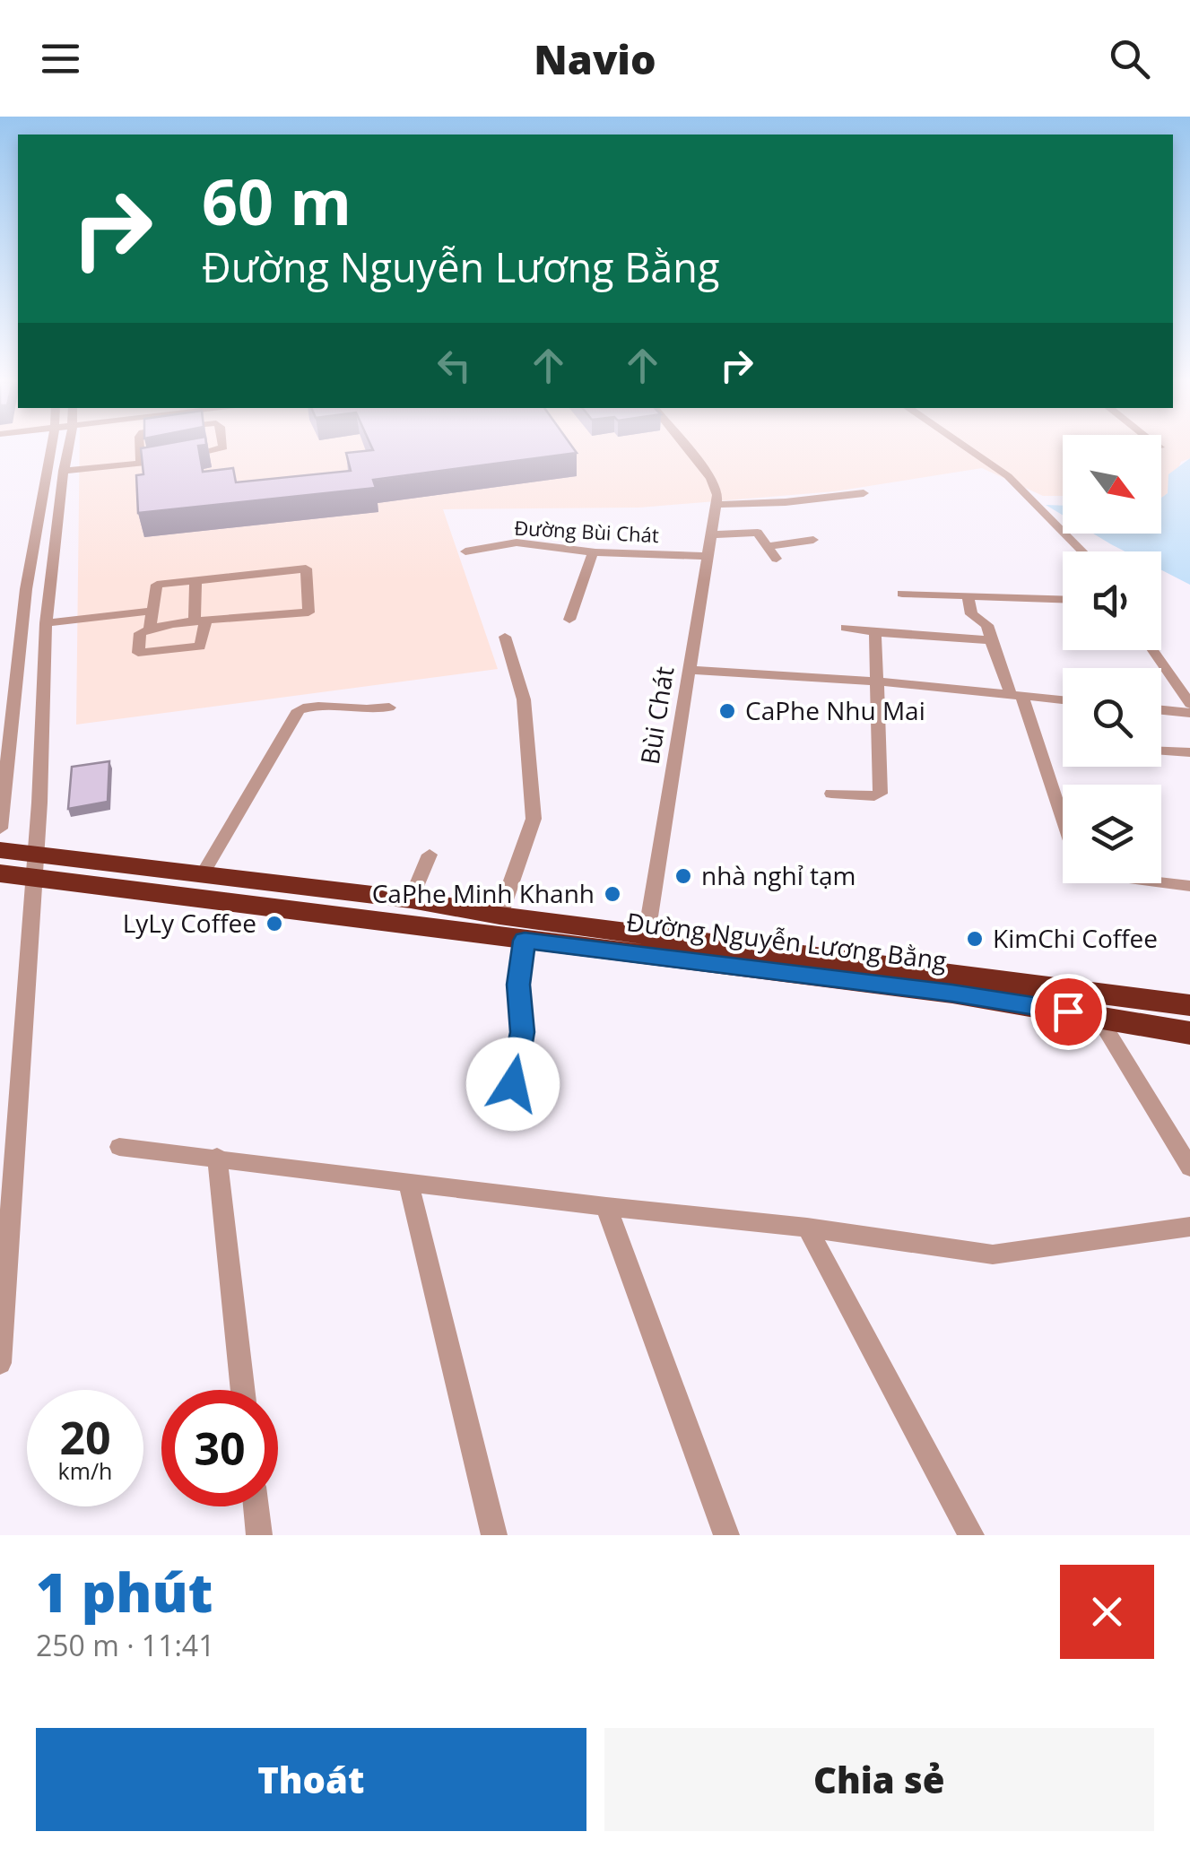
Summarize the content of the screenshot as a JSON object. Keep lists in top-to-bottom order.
{
  "streets": {
    "highway": ["Đường Nguyễn Lương Bằng"],
    "street": ["Đường Bùi Chát", "Bùi Chát"]
  },
  "crossings": [
    ["Đường Bùi Chát", "Bùi Chát"],
    ["Bùi Chát", "Đường Nguyễn Lương Bằng"]
  ],
  "places": [
    "CaPhe Nhu Mai",
    "nhà nghỉ tạm",
    "CaPhe Minh Khanh",
    "LyLy Coffee",
    "KimChi Coffee"
  ],
  "north": "bottom right",
  "page": {
    "header": "Navio",
    "turn": ["60 m", "Đường Nguyễn Lương Bằng"],
    "speed": "20 km/h",
    "limit": "30",
    "heading": ["1 phút", "250 m · 11:41"],
    "buttons": ["Thoát", "Chia sẻ"]
  }
}
